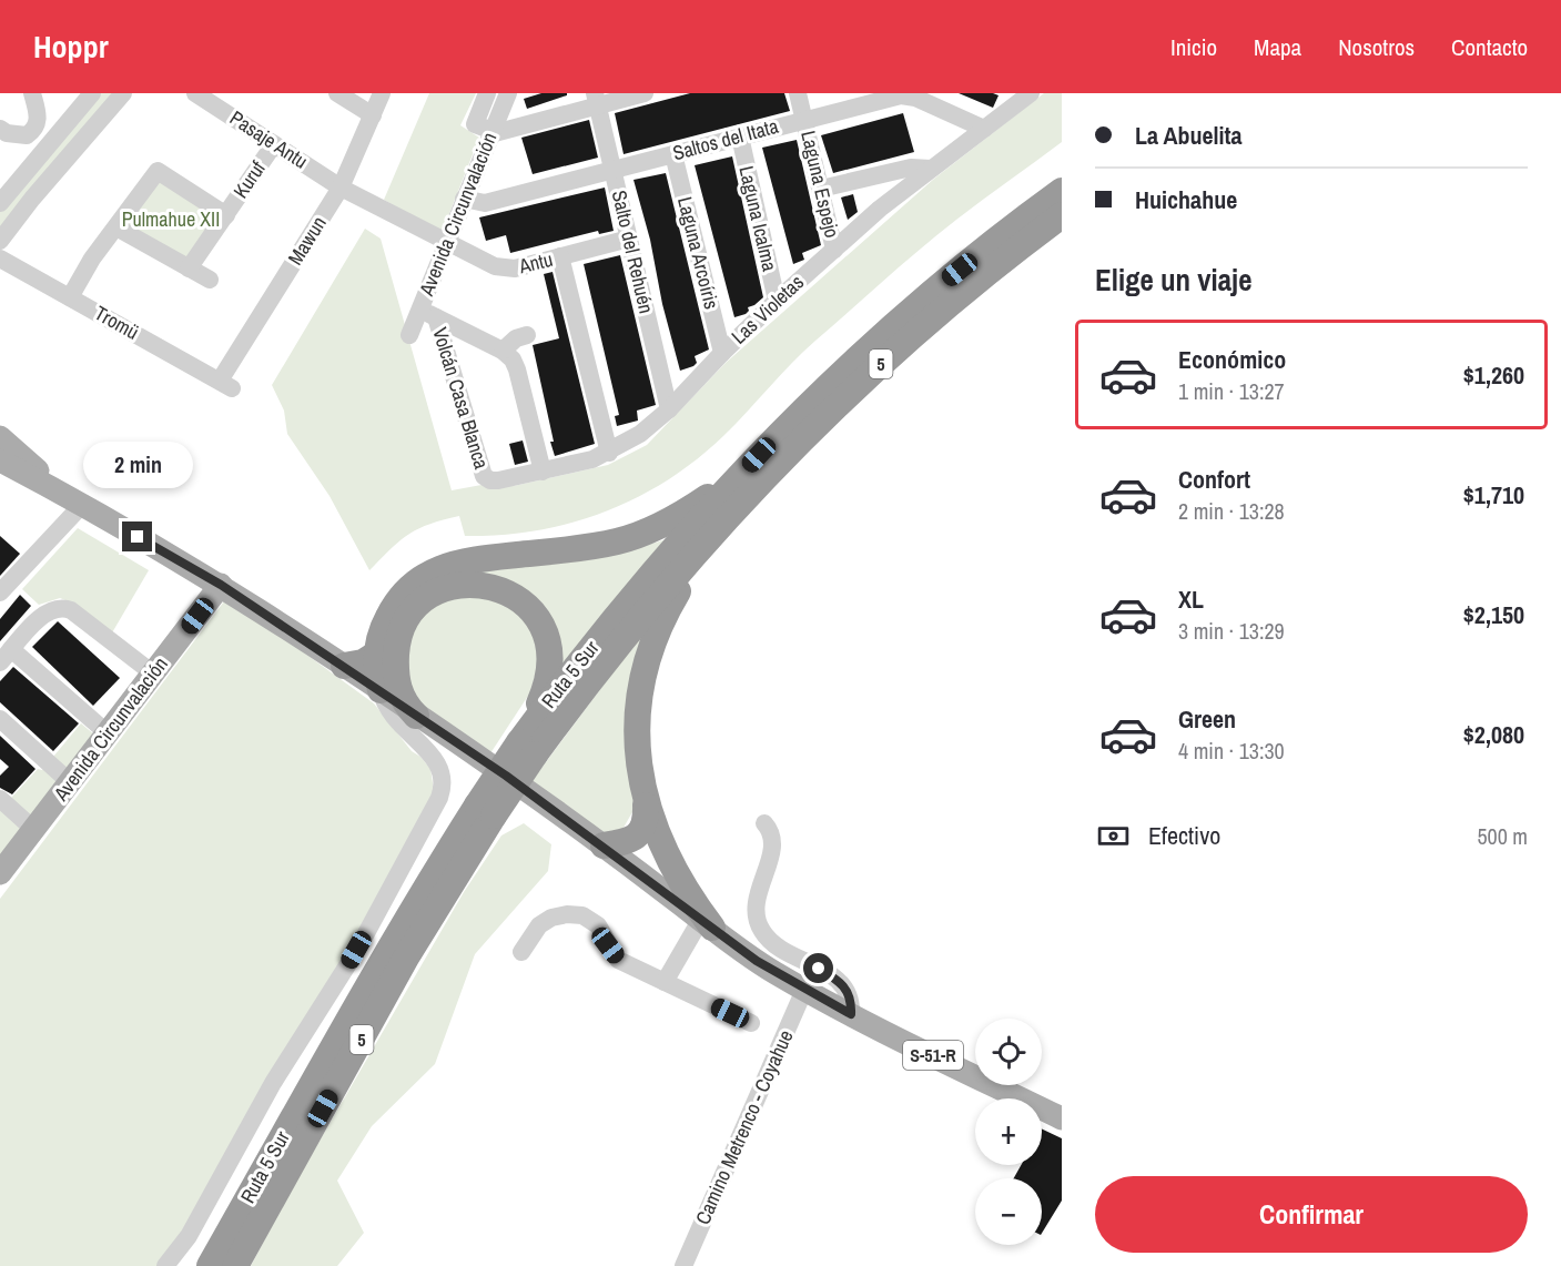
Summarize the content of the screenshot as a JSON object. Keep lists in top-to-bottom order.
{
  "streets": {
    "highway": ["5", "Ruta 5 Sur"],
    "main road": ["Avenida Circunvalación", "S-51-R"],
    "street": [
      "Pasaje Antu",
      "Saltos del Itata",
      "Kuruf",
      "Laguna Espejo",
      "Laguna Icalma",
      "Mawun",
      "Salto del Rehuén",
      "Laguna Arcoíris",
      "Antu",
      "Las Violetas",
      "Tromü",
      "Volcán Casa Blanca",
      "Camino Metrenco - Coyahue"
    ]
  },
  "crossings": [
    ["Pasaje Antu", "Kuruf"],
    ["Pasaje Antu", "Mawun"],
    ["Pasaje Antu", "Antu"],
    ["Saltos del Itata", "Laguna Espejo"],
    ["Saltos del Itata", "Avenida Circunvalación"],
    ["Saltos del Itata", "Laguna Icalma"],
    ["Saltos del Itata", "Salto del Rehuén"],
    ["Saltos del Itata", "Laguna Arcoíris"],
    ["Saltos del Itata", "Las Violetas"],
    ["Laguna Espejo", "Las Violetas"],
    ["Avenida Circunvalación", "Antu"],
    ["Avenida Circunvalación", "Volcán Casa Blanca"],
    ["Laguna Icalma", "Las Violetas"],
    ["Mawun", "Antu"],
    ["Mawun", "Tromü"],
    ["Salto del Rehuén", "Antu"],
    ["Salto del Rehuén", "Las Violetas"],
    ["Laguna Arcoíris", "Las Violetas"],
    ["Las Violetas", "Volcán Casa Blanca"],
    ["S-51-R", "Camino Metrenco - Coyahue"]
  ],
  "parks": ["Pulmahue XII"],
  "page": {
    "header": "Hoppr",
    "nav": [
      "Inicio",
      "Mapa",
      "Nosotros",
      "Contacto"
    ],
    "banner": ["La Abuelita", "Huichahue"],
    "heading": "Elige un viaje",
    "list": [
      {
        "name": "Económico",
        "note": "1 min · 13:27",
        "value": "$1,260"
      },
      {
        "name": "Confort",
        "note": "2 min · 13:28",
        "value": "$1,710"
      },
      {
        "name": "XL",
        "note": "3 min · 13:29",
        "value": "$2,150"
      },
      {
        "name": "Green",
        "note": "4 min · 13:30",
        "value": "$2,080"
      }
    ],
    "bubble": "2 min",
    "pay": ["Efectivo", "500 m"],
    "map_buttons": ["+", "−"],
    "buttons": "Confirmar"
  }
}
